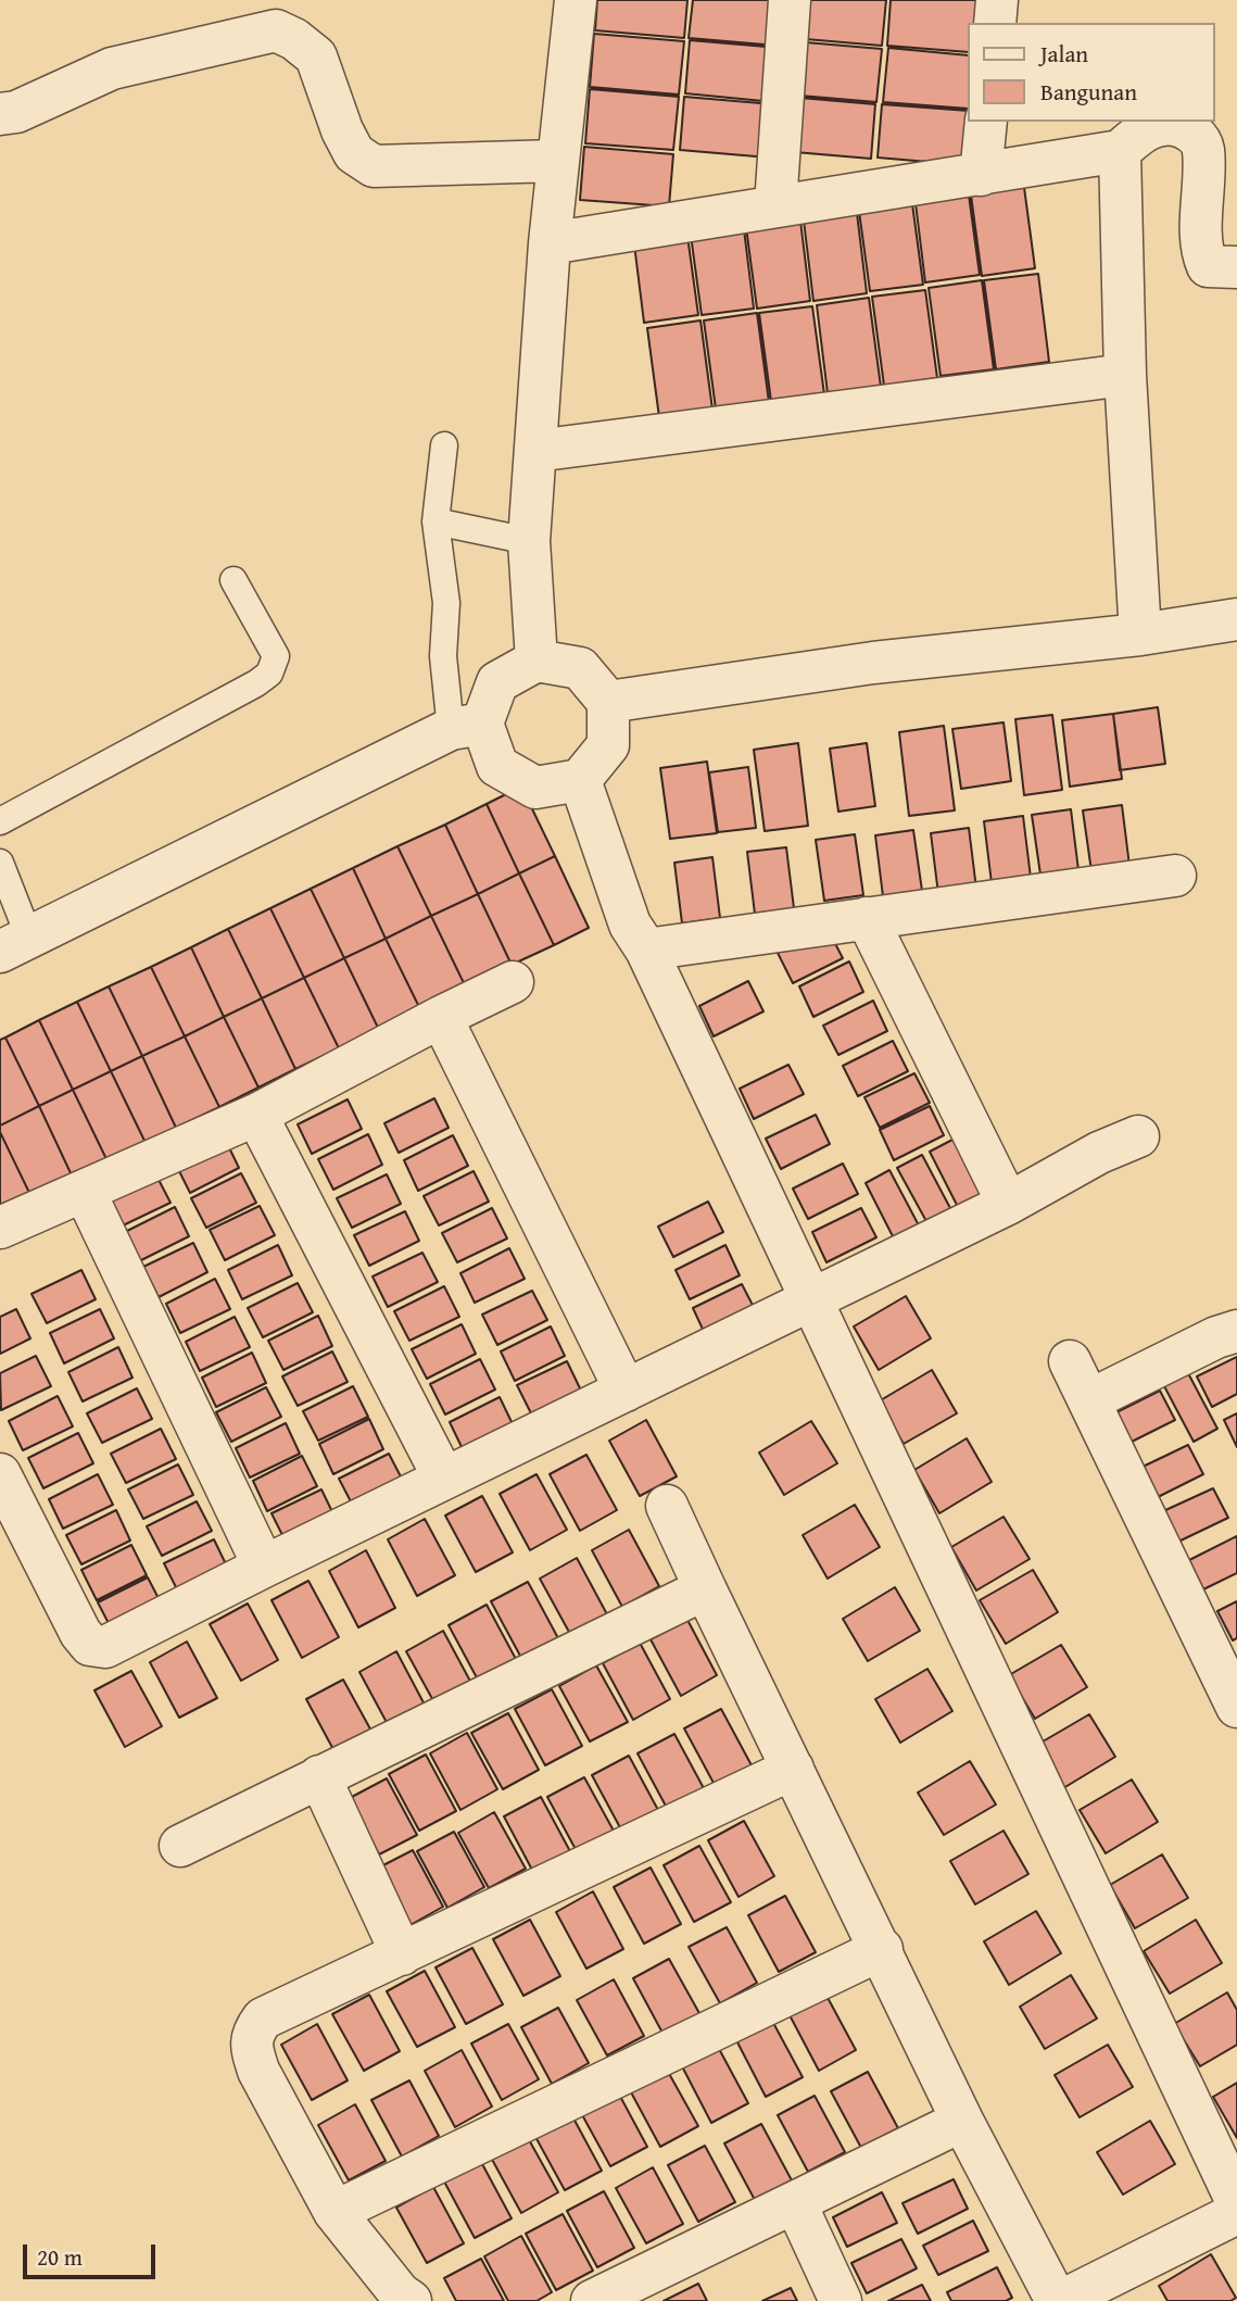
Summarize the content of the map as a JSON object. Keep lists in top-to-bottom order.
{
  "legend": ["Jalan", "Bangunan"],
  "scale_bar": "20 m"
}
